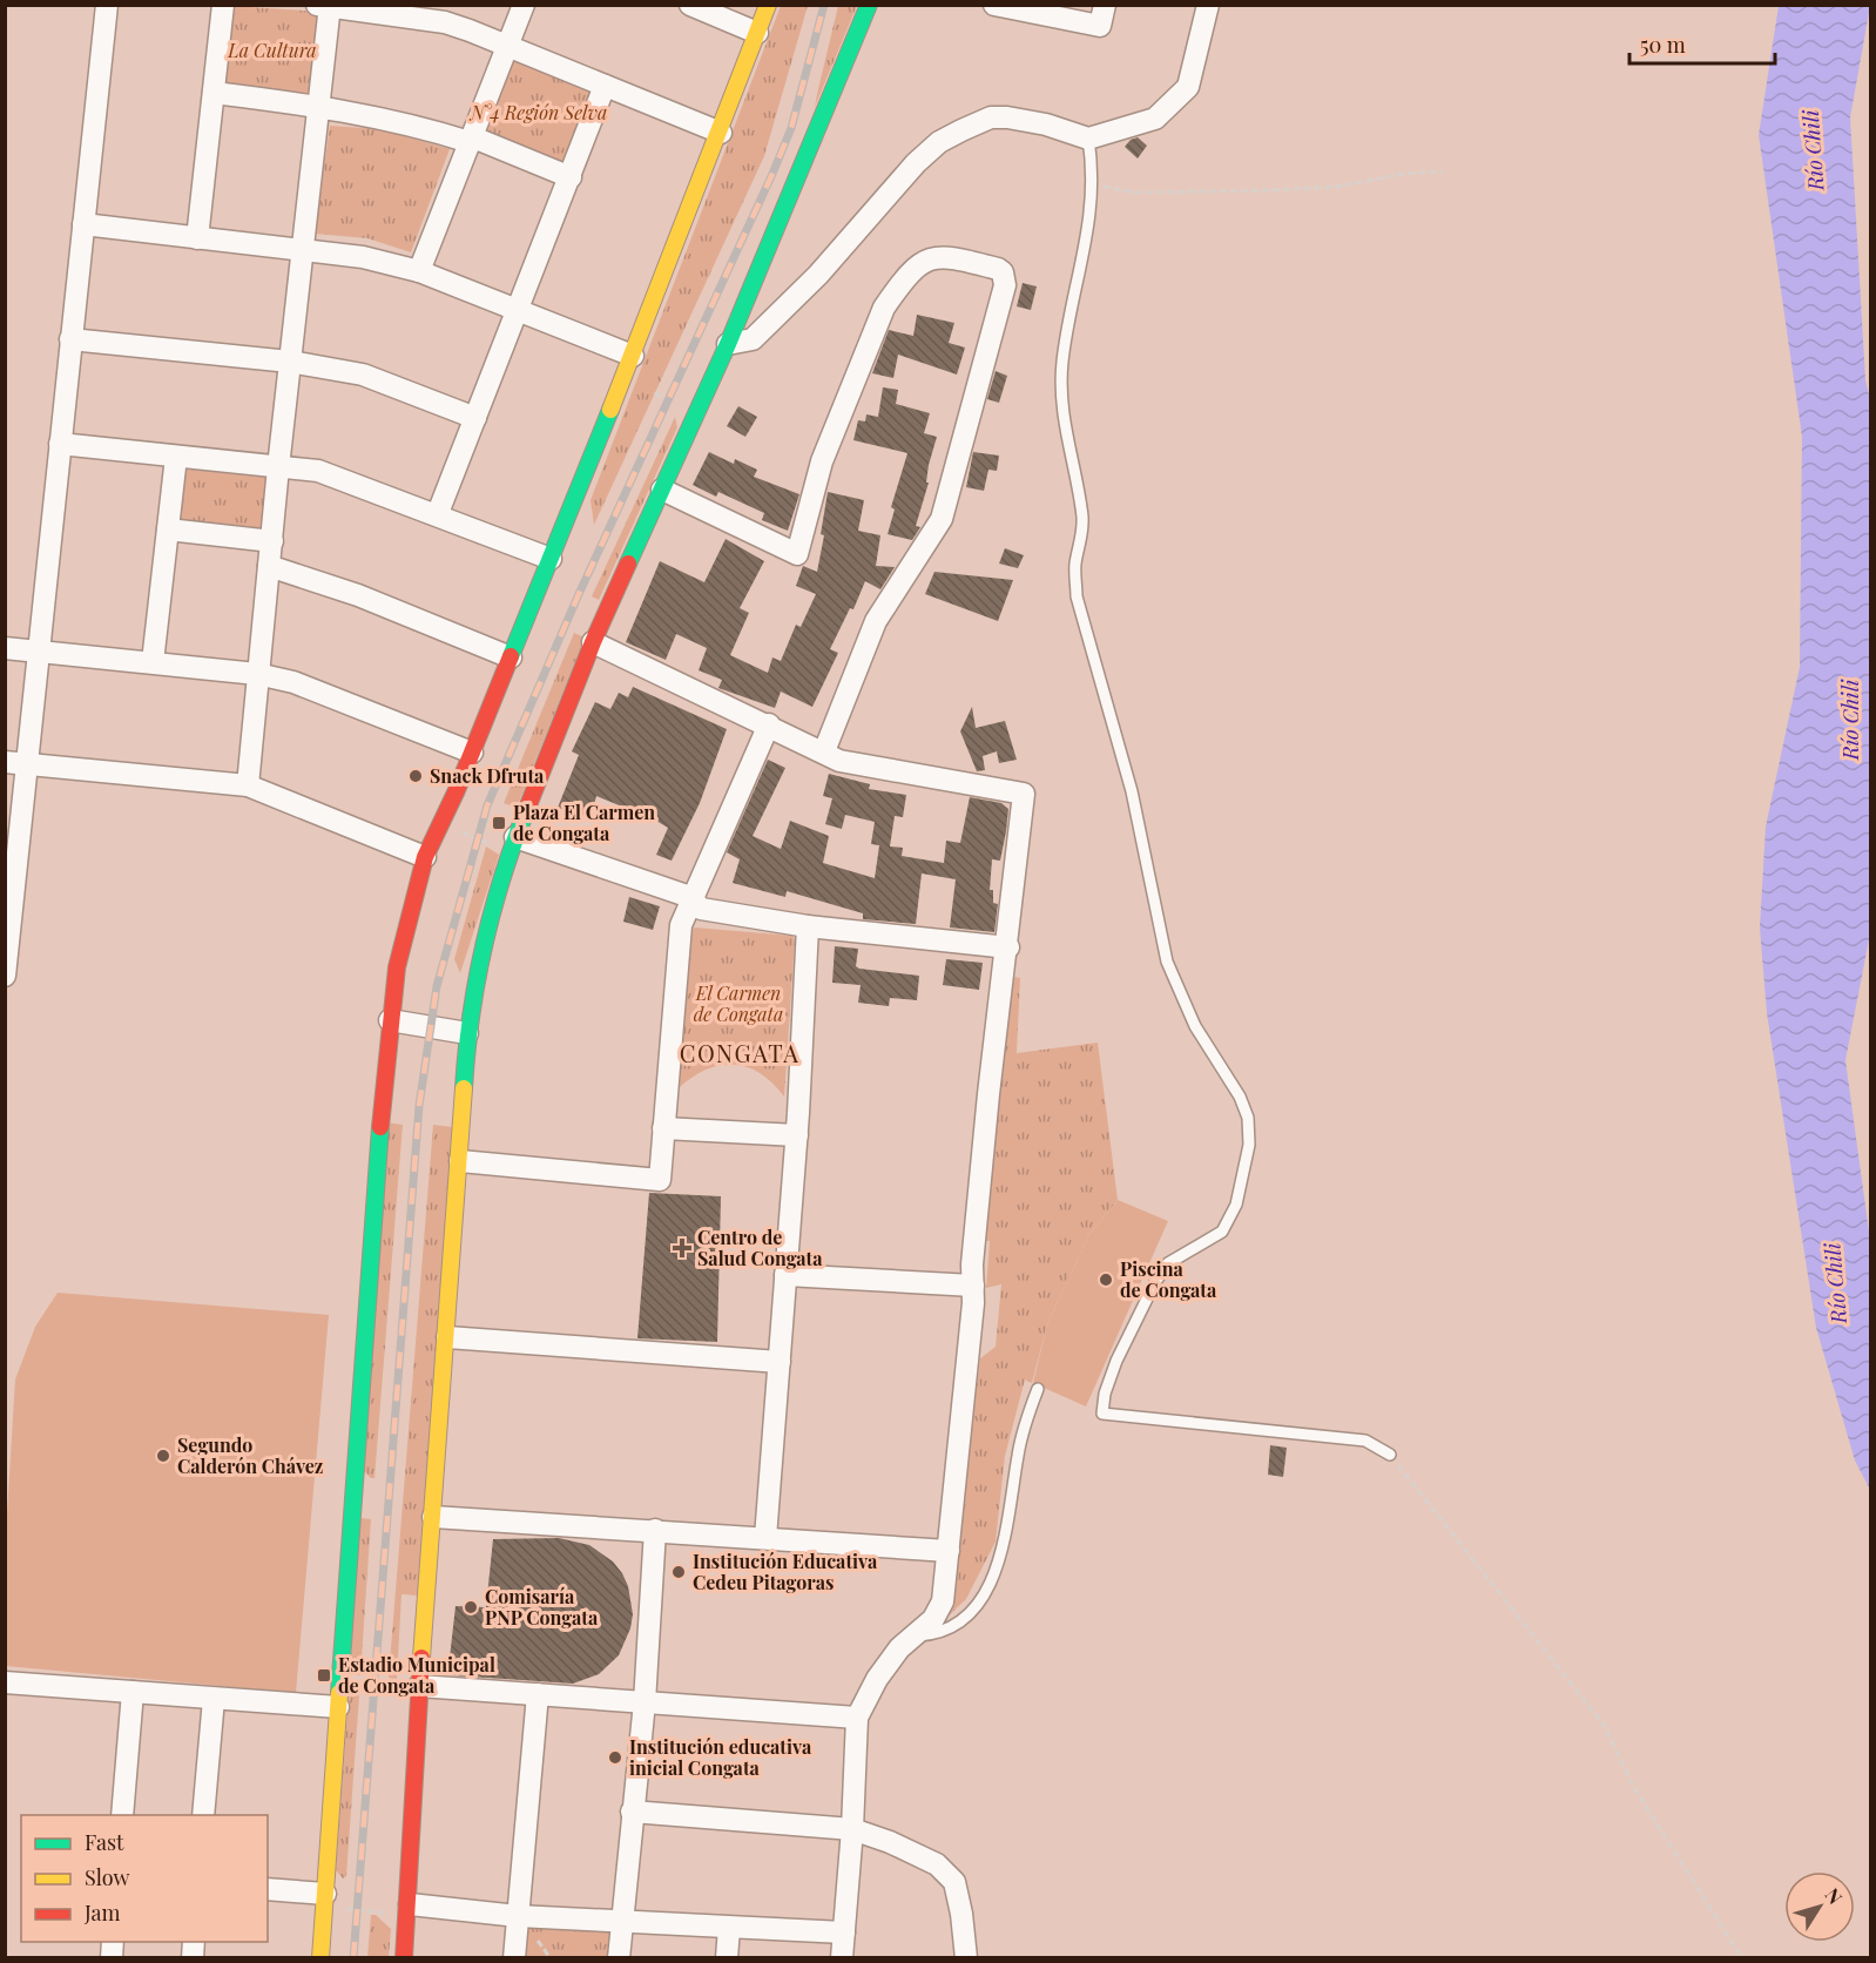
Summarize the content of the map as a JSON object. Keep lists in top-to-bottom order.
{
  "districts": ["CONGATA"],
  "water": ["Río Chili"],
  "parks": ["La Cultura", "N°4 Región Selva", "El Carmen de Congata"],
  "places": {
    "other": [
      "Snack Dfruta",
      "Piscina de Congata",
      "Segundo Calderón Chávez",
      "Institución Educativa Cedeu Pitagoras",
      "Comisaría PNP Congata",
      "Institución educativa inicial Congata"
    ],
    "transit": ["Plaza El Carmen de Congata", "Estadio Municipal de Congata"],
    "health": ["Centro de Salud Congata"]
  },
  "legend": ["Fast", "Slow", "Jam"],
  "scale_bar": "50 m",
  "north": "top right"
}
